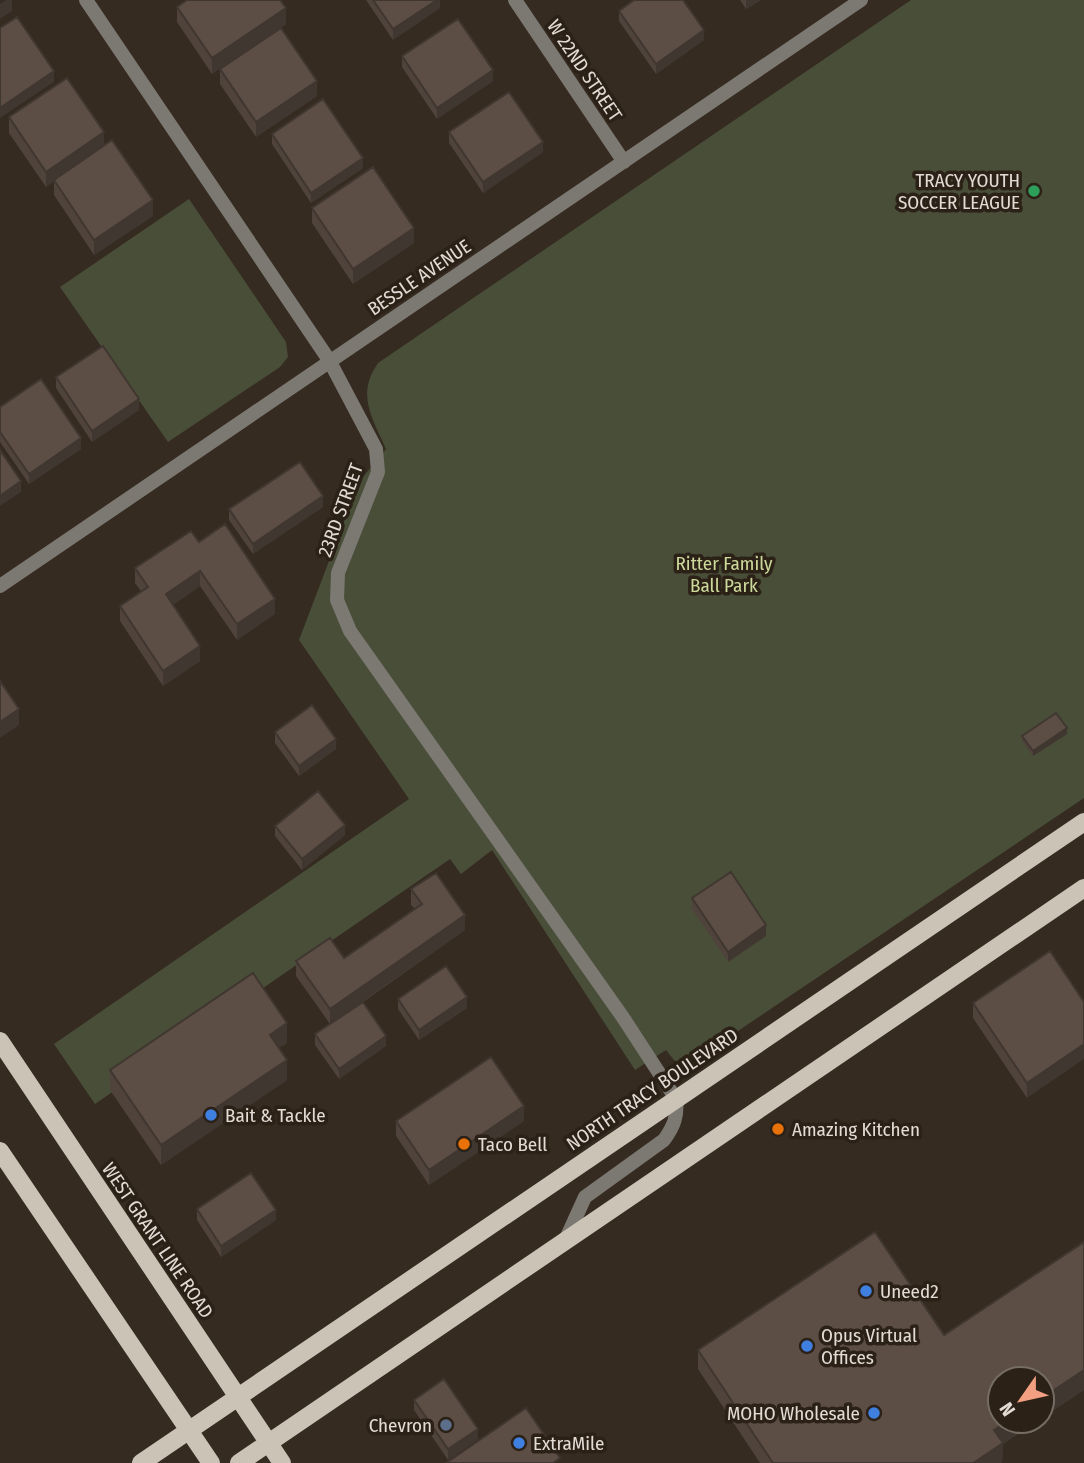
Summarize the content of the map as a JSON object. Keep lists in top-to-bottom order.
{
  "streets": {
    "main road": ["NORTH TRACY BOULEVARD", "WEST GRANT LINE ROAD"],
    "street": ["W 22ND STREET", "BESSLE AVENUE", "23RD STREET"]
  },
  "crossings": [
    ["W 22ND STREET", "BESSLE AVENUE"],
    ["BESSLE AVENUE", "23RD STREET"],
    ["23RD STREET", "NORTH TRACY BOULEVARD"],
    ["NORTH TRACY BOULEVARD", "WEST GRANT LINE ROAD"]
  ],
  "parks": ["Ritter Family Ball Park"],
  "places": [
    "TRACY YOUTH SOCCER LEAGUE",
    "Bait & Tackle",
    "Amazing Kitchen",
    "Taco Bell",
    "Uneed2",
    "Opus Virtual Offices",
    "MOHO Wholesale",
    "Chevron",
    "ExtraMile"
  ],
  "north": "bottom left"
}
